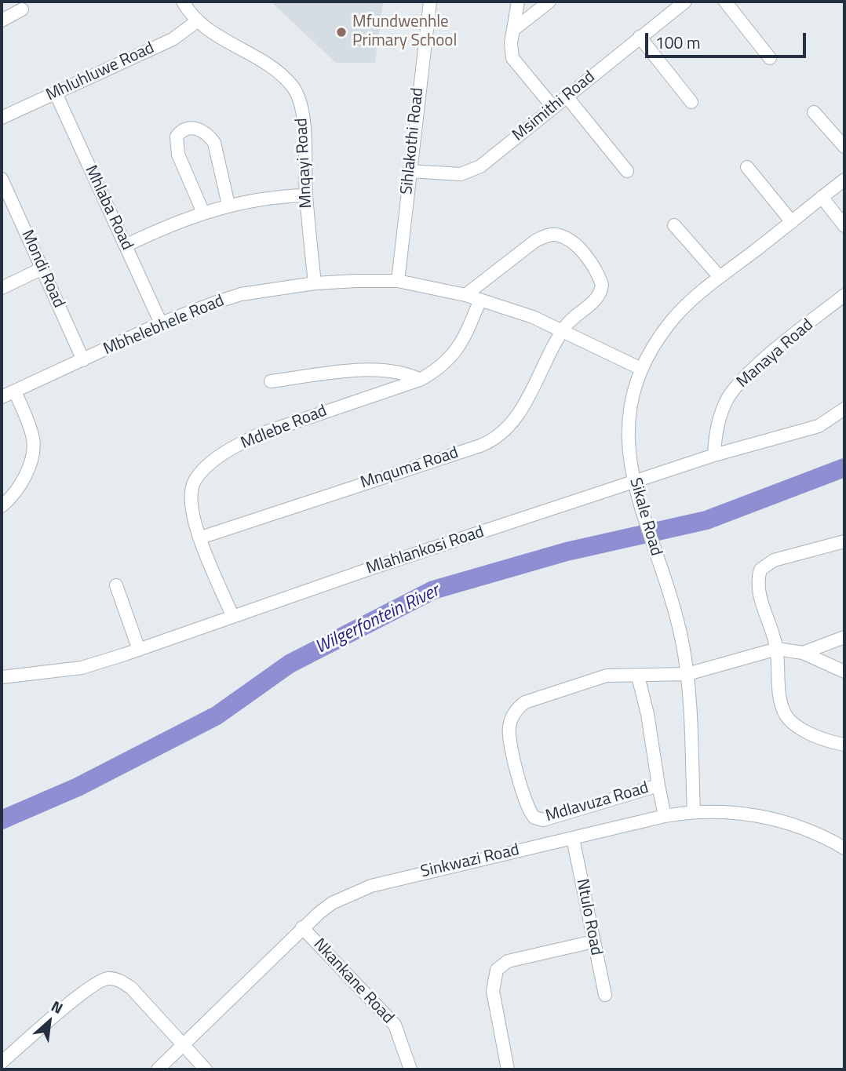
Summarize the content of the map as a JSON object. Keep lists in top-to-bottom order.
{
  "streets": {
    "street": [
      "Mhluhluwe Road",
      "Msimithi Road",
      "Sihlakothi Road",
      "Mnqayi Road",
      "Mhlaba Road",
      "Mondi Road",
      "Mbhelebhele Road",
      "Manaya Road",
      "Mdlebe Road",
      "Mnquma Road",
      "Sikale Road",
      "Mlahlankosi Road",
      "Mdlavuza Road",
      "Sinkwazi Road",
      "Ntulo Road",
      "Nkankane Road"
    ]
  },
  "crossings": [
    ["Mhluhluwe Road", "Mnqayi Road"],
    ["Mhluhluwe Road", "Mhlaba Road"],
    ["Msimithi Road", "Sihlakothi Road"],
    ["Sihlakothi Road", "Mbhelebhele Road"],
    ["Mnqayi Road", "Mbhelebhele Road"],
    ["Mhlaba Road", "Mbhelebhele Road"],
    ["Mondi Road", "Mbhelebhele Road"],
    ["Mbhelebhele Road", "Mdlebe Road"],
    ["Mbhelebhele Road", "Mnquma Road"],
    ["Mbhelebhele Road", "Sikale Road"],
    ["Manaya Road", "Mlahlankosi Road"],
    ["Mdlebe Road", "Mnquma Road"],
    ["Mdlebe Road", "Mlahlankosi Road"],
    ["Sikale Road", "Mlahlankosi Road"],
    ["Sikale Road", "Mdlavuza Road"],
    ["Sikale Road", "Sinkwazi Road"],
    ["Mdlavuza Road", "Sinkwazi Road"],
    ["Sinkwazi Road", "Ntulo Road"],
    ["Sinkwazi Road", "Nkankane Road"]
  ],
  "water": ["Wilgerfontein River"],
  "places": ["Mfundwenhle Primary School"],
  "scale_bar": "100 m",
  "north": "top right"
}
